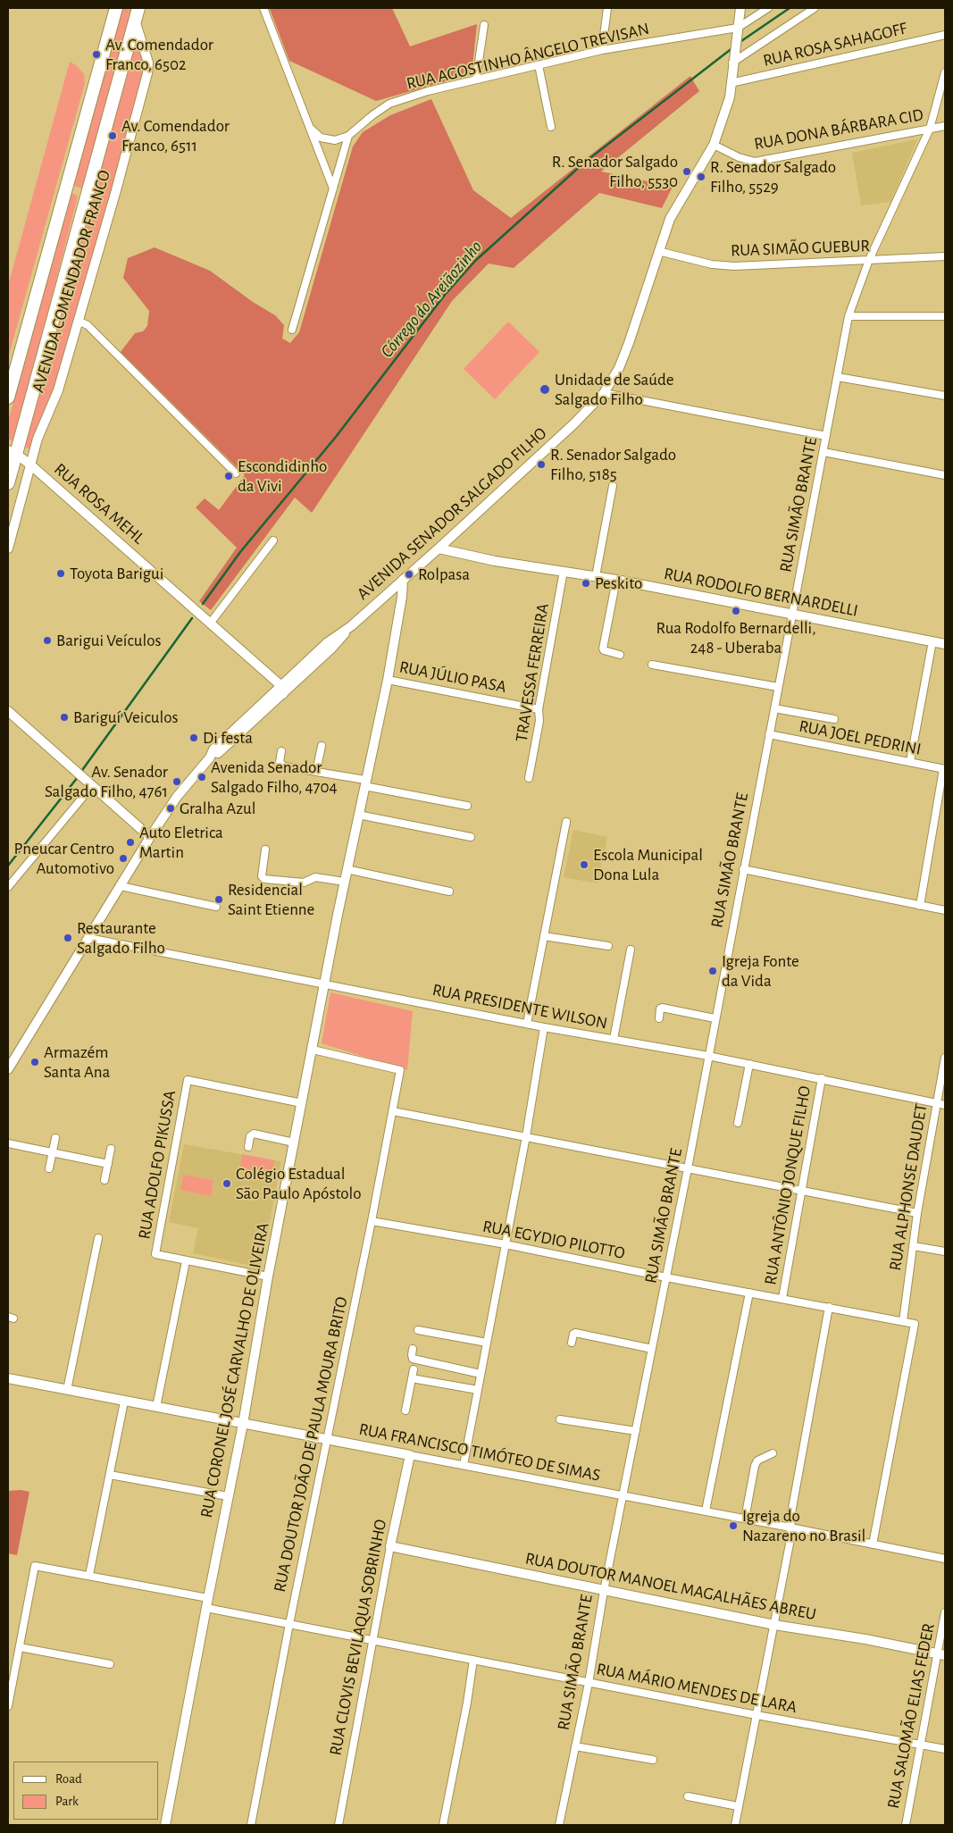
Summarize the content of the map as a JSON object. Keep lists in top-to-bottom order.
{
  "streets": {
    "highway": ["AVENIDA COMENDADOR FRANCO"],
    "street": [
      "RUA ROSA SAHAGOFF",
      "RUA AGOSTINHO ÂNGELO TREVISAN",
      "RUA DONA BÁRBARA CID",
      "RUA SIMÃO GUEBUR",
      "RUA ROSA MEHL",
      "RUA SIMÃO BRANTE",
      "AVENIDA SENADOR SALGADO FILHO",
      "RUA RODOLFO BERNARDELLI",
      "TRAVESSA FERREIRA",
      "RUA JÚLIO PASA",
      "RUA JOEL PEDRINI",
      "RUA PRESIDENTE WILSON",
      "RUA ADOLFO PIKUSSA",
      "RUA ANTÔNIO JONQUE FILHO",
      "RUA ALPHONSE DAUDET",
      "RUA EGYDIO PILOTTO",
      "RUA CORONEL JOSÉ CARVALHO DE OLIVEIRA",
      "RUA DOUTOR JOÃO DE PAULA MOURA BRITO",
      "RUA FRANCISCO TIMÓTEO DE SIMAS",
      "RUA DOUTOR MANOEL MAGALHÃES ABREU",
      "RUA CLOVIS BEVILAQUA SOBRINHO",
      "RUA MÁRIO MENDES DE LARA",
      "RUA SALOMÃO ELIAS FEDER"
    ]
  },
  "crossings": [
    ["RUA ROSA SAHAGOFF", "AVENIDA SENADOR SALGADO FILHO"],
    ["RUA AGOSTINHO ÂNGELO TREVISAN", "AVENIDA SENADOR SALGADO FILHO"],
    ["RUA DONA BÁRBARA CID", "RUA SIMÃO BRANTE"],
    ["RUA DONA BÁRBARA CID", "AVENIDA SENADOR SALGADO FILHO"],
    ["RUA SIMÃO GUEBUR", "RUA SIMÃO BRANTE"],
    ["RUA SIMÃO GUEBUR", "AVENIDA SENADOR SALGADO FILHO"],
    ["AVENIDA COMENDADOR FRANCO", "RUA ROSA MEHL"],
    ["RUA ROSA MEHL", "AVENIDA SENADOR SALGADO FILHO"],
    ["RUA SIMÃO BRANTE", "RUA RODOLFO BERNARDELLI"],
    ["RUA SIMÃO BRANTE", "RUA JOEL PEDRINI"],
    ["RUA SIMÃO BRANTE", "RUA PRESIDENTE WILSON"],
    ["RUA SIMÃO BRANTE", "RUA EGYDIO PILOTTO"],
    ["RUA SIMÃO BRANTE", "RUA FRANCISCO TIMÓTEO DE SIMAS"],
    ["RUA SIMÃO BRANTE", "RUA DOUTOR MANOEL MAGALHÃES ABREU"],
    ["RUA SIMÃO BRANTE", "RUA MÁRIO MENDES DE LARA"],
    ["AVENIDA SENADOR SALGADO FILHO", "RUA RODOLFO BERNARDELLI"],
    ["AVENIDA SENADOR SALGADO FILHO", "RUA PRESIDENTE WILSON"],
    ["AVENIDA SENADOR SALGADO FILHO", "RUA CORONEL JOSÉ CARVALHO DE OLIVEIRA"],
    ["RUA RODOLFO BERNARDELLI", "TRAVESSA FERREIRA"],
    ["TRAVESSA FERREIRA", "RUA JÚLIO PASA"],
    ["RUA JÚLIO PASA", "RUA CORONEL JOSÉ CARVALHO DE OLIVEIRA"],
    ["RUA PRESIDENTE WILSON", "RUA ANTÔNIO JONQUE FILHO"],
    ["RUA PRESIDENTE WILSON", "RUA ALPHONSE DAUDET"],
    ["RUA PRESIDENTE WILSON", "RUA CORONEL JOSÉ CARVALHO DE OLIVEIRA"],
    ["RUA ADOLFO PIKUSSA", "RUA CORONEL JOSÉ CARVALHO DE OLIVEIRA"],
    ["RUA ANTÔNIO JONQUE FILHO", "RUA EGYDIO PILOTTO"],
    ["RUA ALPHONSE DAUDET", "RUA EGYDIO PILOTTO"],
    ["RUA EGYDIO PILOTTO", "RUA DOUTOR JOÃO DE PAULA MOURA BRITO"],
    ["RUA EGYDIO PILOTTO", "RUA FRANCISCO TIMÓTEO DE SIMAS"],
    ["RUA CORONEL JOSÉ CARVALHO DE OLIVEIRA", "RUA DOUTOR JOÃO DE PAULA MOURA BRITO"],
    ["RUA CORONEL JOSÉ CARVALHO DE OLIVEIRA", "RUA FRANCISCO TIMÓTEO DE SIMAS"],
    ["RUA CORONEL JOSÉ CARVALHO DE OLIVEIRA", "RUA MÁRIO MENDES DE LARA"],
    ["RUA DOUTOR JOÃO DE PAULA MOURA BRITO", "RUA FRANCISCO TIMÓTEO DE SIMAS"],
    ["RUA DOUTOR JOÃO DE PAULA MOURA BRITO", "RUA MÁRIO MENDES DE LARA"],
    ["RUA FRANCISCO TIMÓTEO DE SIMAS", "RUA CLOVIS BEVILAQUA SOBRINHO"],
    ["RUA DOUTOR MANOEL MAGALHÃES ABREU", "RUA CLOVIS BEVILAQUA SOBRINHO"],
    ["RUA DOUTOR MANOEL MAGALHÃES ABREU", "RUA SALOMÃO ELIAS FEDER"],
    ["RUA CLOVIS BEVILAQUA SOBRINHO", "RUA MÁRIO MENDES DE LARA"],
    ["RUA MÁRIO MENDES DE LARA", "RUA SALOMÃO ELIAS FEDER"]
  ],
  "water": ["Córrego do Areiãozinho"],
  "places": [
    "Av. Comendador Franco, 6502",
    "Av. Comendador Franco, 6511",
    "R. Senador Salgado Filho, 5530",
    "R. Senador Salgado Filho, 5529",
    "Unidade de Saúde Salgado Filho",
    "R. Senador Salgado Filho, 5185",
    "Escondidinho da Vivi",
    "Toyota Barigui",
    "Rolpasa",
    "Peskito",
    "Rua Rodolfo Bernardelli, 248 - Uberaba",
    "Barigui Veículos",
    "Bariguí Veiculos",
    "Di festa",
    "Avenida Senador Salgado Filho, 4704",
    "Av. Senador Salgado Filho, 4761",
    "Gralha Azul",
    "Auto Eletrica Martin",
    "Pneucar Centro Automotivo",
    "Escola Municipal Dona Lula",
    "Residencial Saint Etienne",
    "Restaurante Salgado Filho",
    "Igreja Fonte da Vida",
    "Armazém Santa Ana",
    "Colégio Estadual São Paulo Apóstolo",
    "Igreja do Nazareno no Brasil"
  ],
  "legend": ["Road", "Park"]
}
